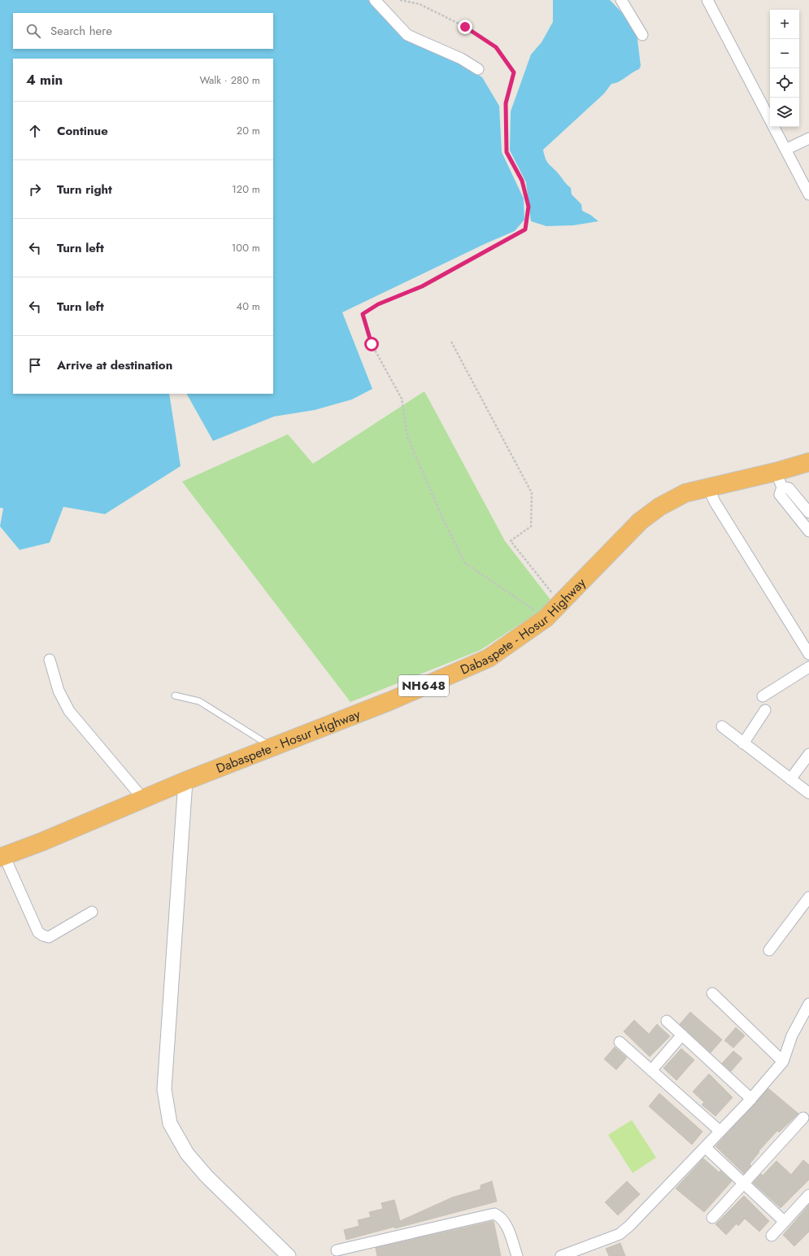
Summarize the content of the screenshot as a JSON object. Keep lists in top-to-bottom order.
{
  "streets": {
    "highway": ["Dabaspete - Hosur Highway", "NH648"]
  },
  "page": {
    "map_buttons": ["+", "−"],
    "search": "Search here",
    "heading": ["4 min", "Walk · 280 m"],
    "list": [
      ["Continue", "20 m"],
      ["Turn right", "120 m"],
      ["Turn left", "100 m"],
      ["Turn left", "40 m"],
      "Arrive at destination"
    ]
  }
}
